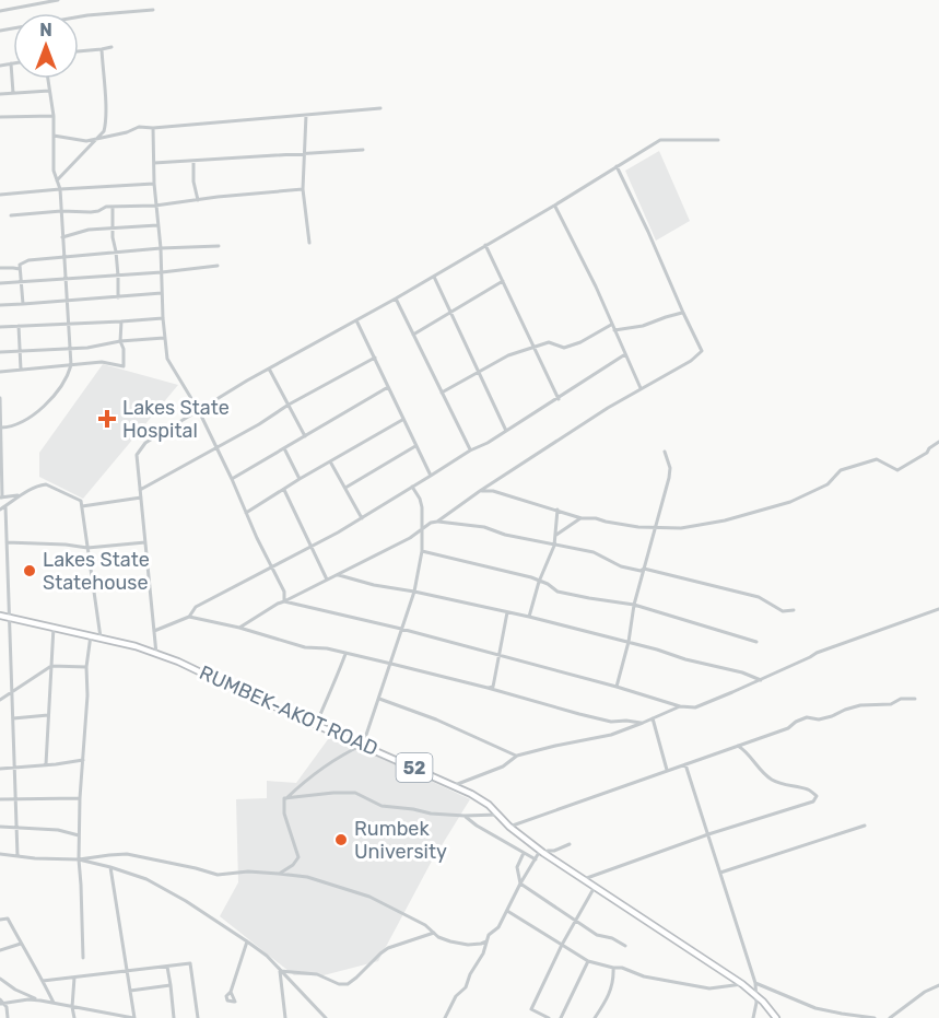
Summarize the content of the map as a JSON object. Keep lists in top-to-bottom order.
{
  "streets": {
    "main road": ["RUMBEK-AKOT ROAD", "52"]
  },
  "places": {
    "health": ["Lakes State Hospital"],
    "other": ["Lakes State Statehouse", "Rumbek University"]
  },
  "north": "top"
}
